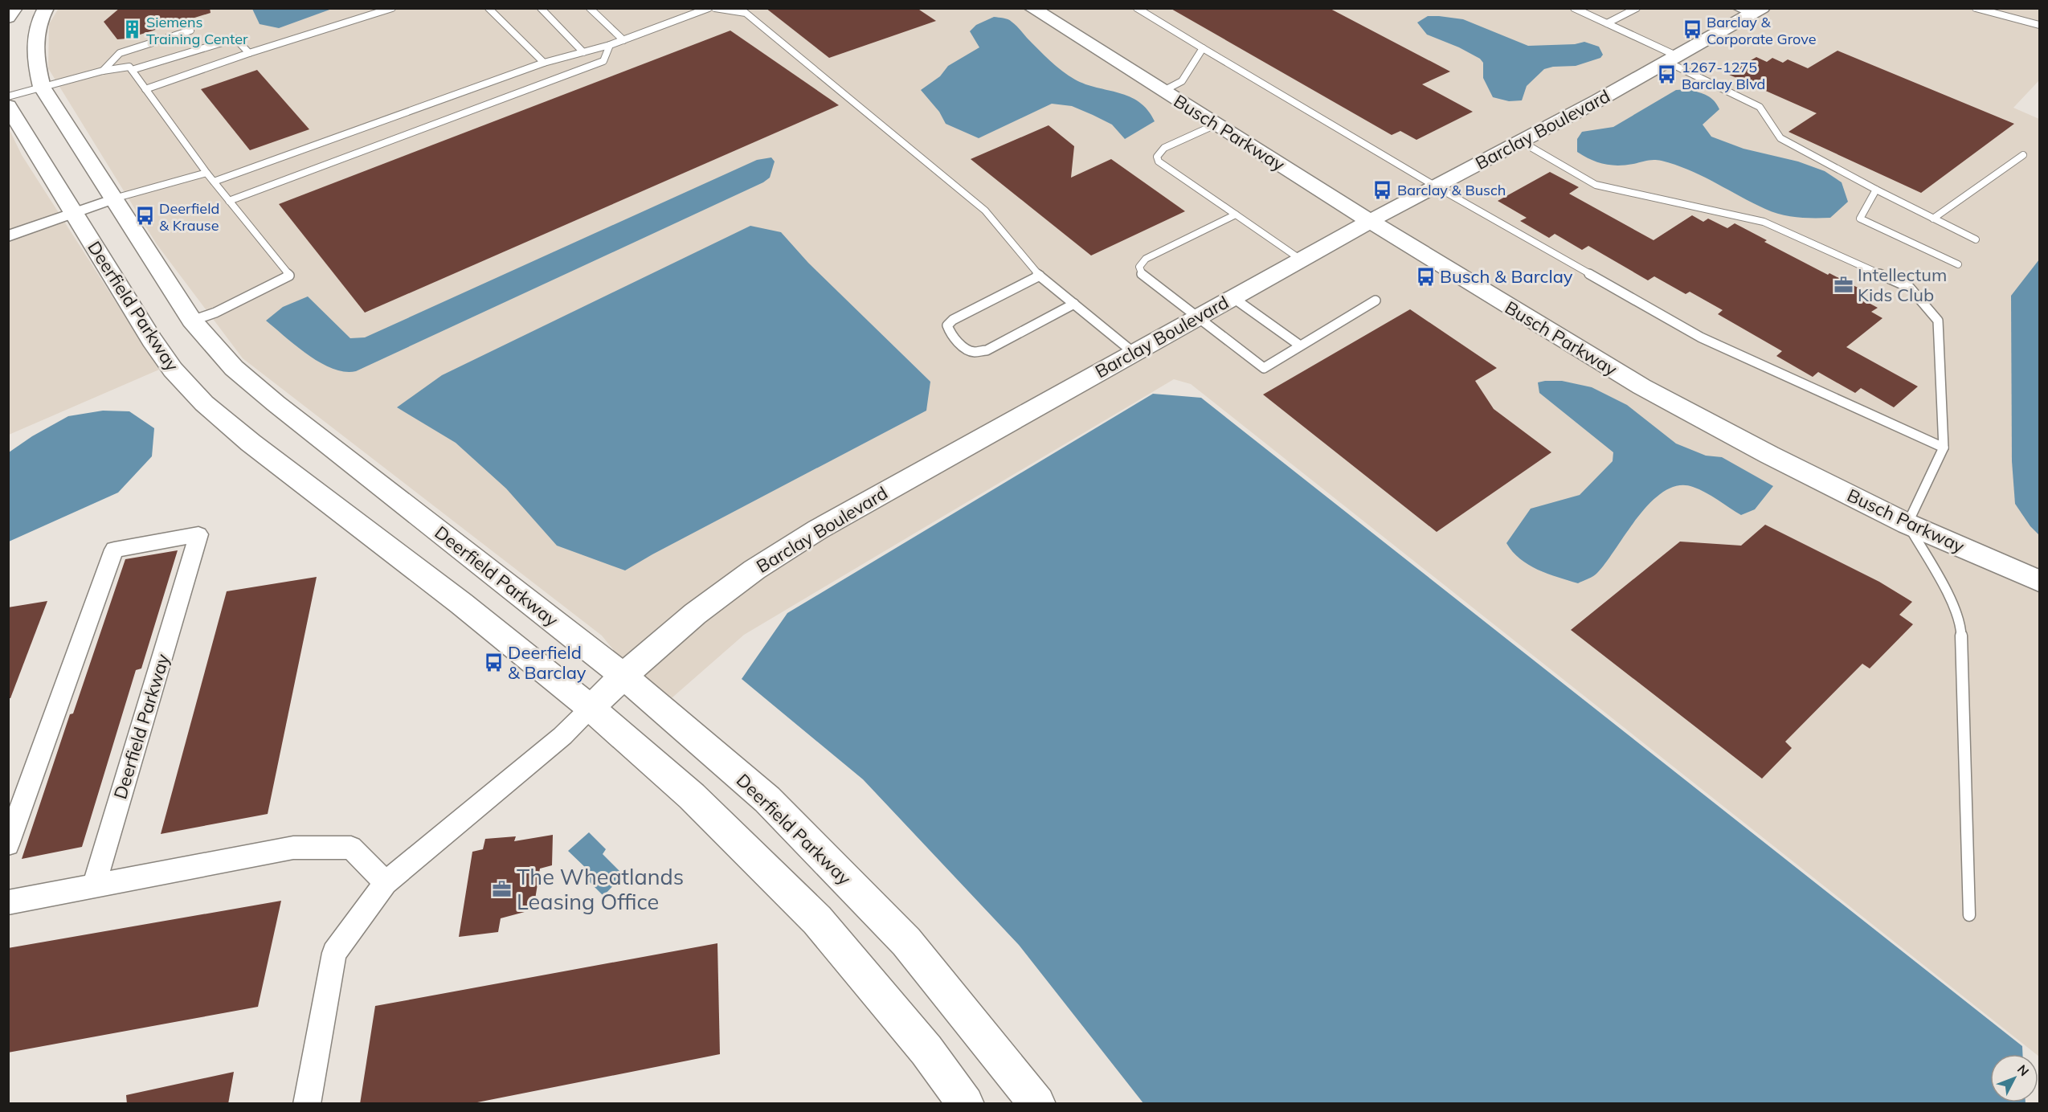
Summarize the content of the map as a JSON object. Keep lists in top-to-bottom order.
{
  "streets": {
    "main road": ["Barclay Boulevard", "Busch Parkway", "Deerfield Parkway"]
  },
  "crossings": [
    ["Barclay Boulevard", "Busch Parkway"],
    ["Barclay Boulevard", "Deerfield Parkway"]
  ],
  "places": {
    "building": ["Siemens Training Center"],
    "bus stop": [
      "Barclay & Corporate Grove",
      "1267-1275 Barclay Blvd",
      "Barclay & Busch",
      "Deerfield & Krause",
      "Busch & Barclay",
      "Deerfield & Barclay"
    ],
    "office": ["Intellectum Kids Club", "The Wheatlands Leasing Office"]
  },
  "north": "top right"
}
